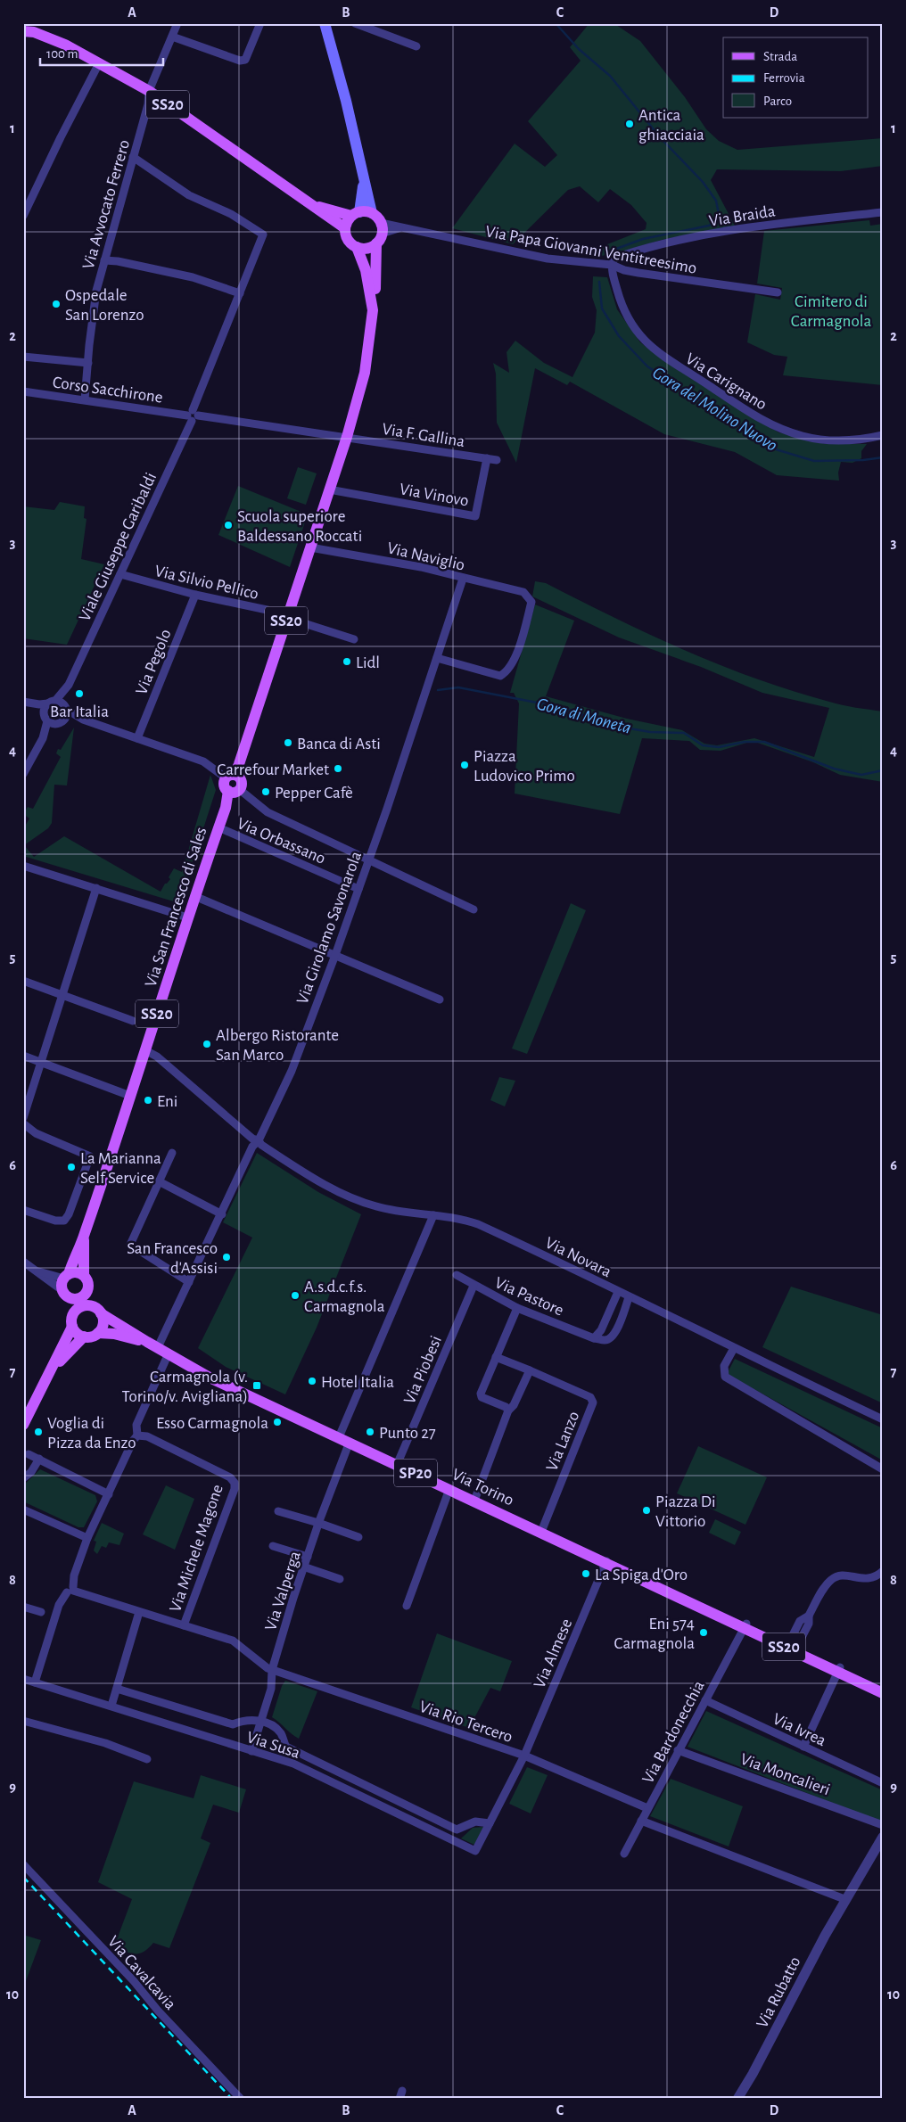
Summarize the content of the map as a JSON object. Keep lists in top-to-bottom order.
{
  "streets": {
    "main road": [
      "SS20",
      "Via San Francesco di Sales",
      "SP20",
      "Via Torino"
    ],
    "street": [
      "Via Avvocato Ferrero",
      "Via Braida",
      "Via Papa Giovanni Ventitreesimo",
      "Via Carignano",
      "Corso Sacchirone",
      "Via F. Gallina",
      "Via Vinovo",
      "Viale Giuseppe Garibaldi",
      "Via Naviglio",
      "Via Silvio Pellico",
      "Via Pegolo",
      "Via Orbassano",
      "Via Girolamo Savonarola",
      "Via Novara",
      "Via Pastore",
      "Via Piobesi",
      "Via Lanzo",
      "Via Michele Magone",
      "Via Valperga",
      "Via Almese",
      "Via Rio Tercero",
      "Via Ivrea",
      "Via Bardonecchia",
      "Via Susa",
      "Via Moncalieri",
      "Via Cavalcavia",
      "Via Rubatto"
    ]
  },
  "crossings": [
    ["SS20", "Via Avvocato Ferrero"],
    ["SS20", "Via Papa Giovanni Ventitreesimo"],
    ["SS20", "Corso Sacchirone"],
    ["SS20", "Via F. Gallina"],
    ["SS20", "Via Vinovo"],
    ["SS20", "Via Naviglio"],
    ["SS20", "Via Silvio Pellico"],
    ["SS20", "Via Torino"],
    ["SS20", "Via Bardonecchia"],
    ["Via Avvocato Ferrero", "Corso Sacchirone"],
    ["Via Avvocato Ferrero", "Viale Giuseppe Garibaldi"],
    ["Via Braida", "Via Papa Giovanni Ventitreesimo"],
    ["Via Braida", "Via Carignano"],
    ["Via Papa Giovanni Ventitreesimo", "Via Carignano"],
    ["Corso Sacchirone", "Via F. Gallina"],
    ["Corso Sacchirone", "Viale Giuseppe Garibaldi"],
    ["Via F. Gallina", "Via Vinovo"],
    ["Viale Giuseppe Garibaldi", "Via Silvio Pellico"],
    ["Via Naviglio", "Via Girolamo Savonarola"],
    ["Via Silvio Pellico", "Via Pegolo"],
    ["Via Orbassano", "Via San Francesco di Sales"],
    ["Via Orbassano", "Via Girolamo Savonarola"],
    ["Via San Francesco di Sales", "Via Novara"],
    ["Via Girolamo Savonarola", "Via Novara"],
    ["Via Girolamo Savonarola", "Via Torino"],
    ["Via Novara", "Via Pastore"],
    ["Via Novara", "Via Valperga"],
    ["Via Pastore", "Via Piobesi"],
    ["Via Piobesi", "Via Torino"],
    ["Via Lanzo", "Via Torino"],
    ["Via Torino", "Via Valperga"],
    ["Via Torino", "Via Almese"],
    ["Via Michele Magone", "Via Valperga"],
    ["Via Michele Magone", "Via Rio Tercero"],
    ["Via Valperga", "Via Rio Tercero"],
    ["Via Valperga", "Via Susa"],
    ["Via Almese", "Via Rio Tercero"],
    ["Via Almese", "Via Susa"],
    ["Via Rio Tercero", "Via Bardonecchia"],
    ["Via Rio Tercero", "Via Susa"],
    ["Via Ivrea", "Via Bardonecchia"],
    ["Via Bardonecchia", "Via Moncalieri"]
  ],
  "water": ["Gora del Molino Nuovo", "Gora di Moneta"],
  "parks": ["Cimitero di Carmagnola"],
  "places": {
    "other": [
      "Antica ghiacciaia",
      "Ospedale San Lorenzo",
      "Scuola superiore Baldessano Roccati",
      "Lidl",
      "Bar Italia",
      "Banca di Asti",
      "Piazza Ludovico Primo",
      "Carrefour Market",
      "Pepper Cafè",
      "Albergo Ristorante San Marco",
      "Eni",
      "La Marianna Self Service",
      "San Francesco d'Assisi",
      "A.s.d.c.f.s. Carmagnola",
      "Hotel Italia",
      "Esso Carmagnola",
      "Voglia di Pizza da Enzo",
      "Punto 27",
      "Piazza Di Vittorio",
      "La Spiga d'Oro",
      "Eni 574 Carmagnola"
    ],
    "transit": ["Carmagnola (v. Torino/v. Avigliana)"]
  },
  "legend": ["Strada", "Ferrovia", "Parco"],
  "scale_bar": "100 m",
  "grid": {
    "columns": [
      "A",
      "B",
      "C",
      "D"
    ],
    "rows": [
      "1",
      "2",
      "3",
      "4",
      "5",
      "6",
      "7",
      "8",
      "9",
      "10"
    ]
  }
}
